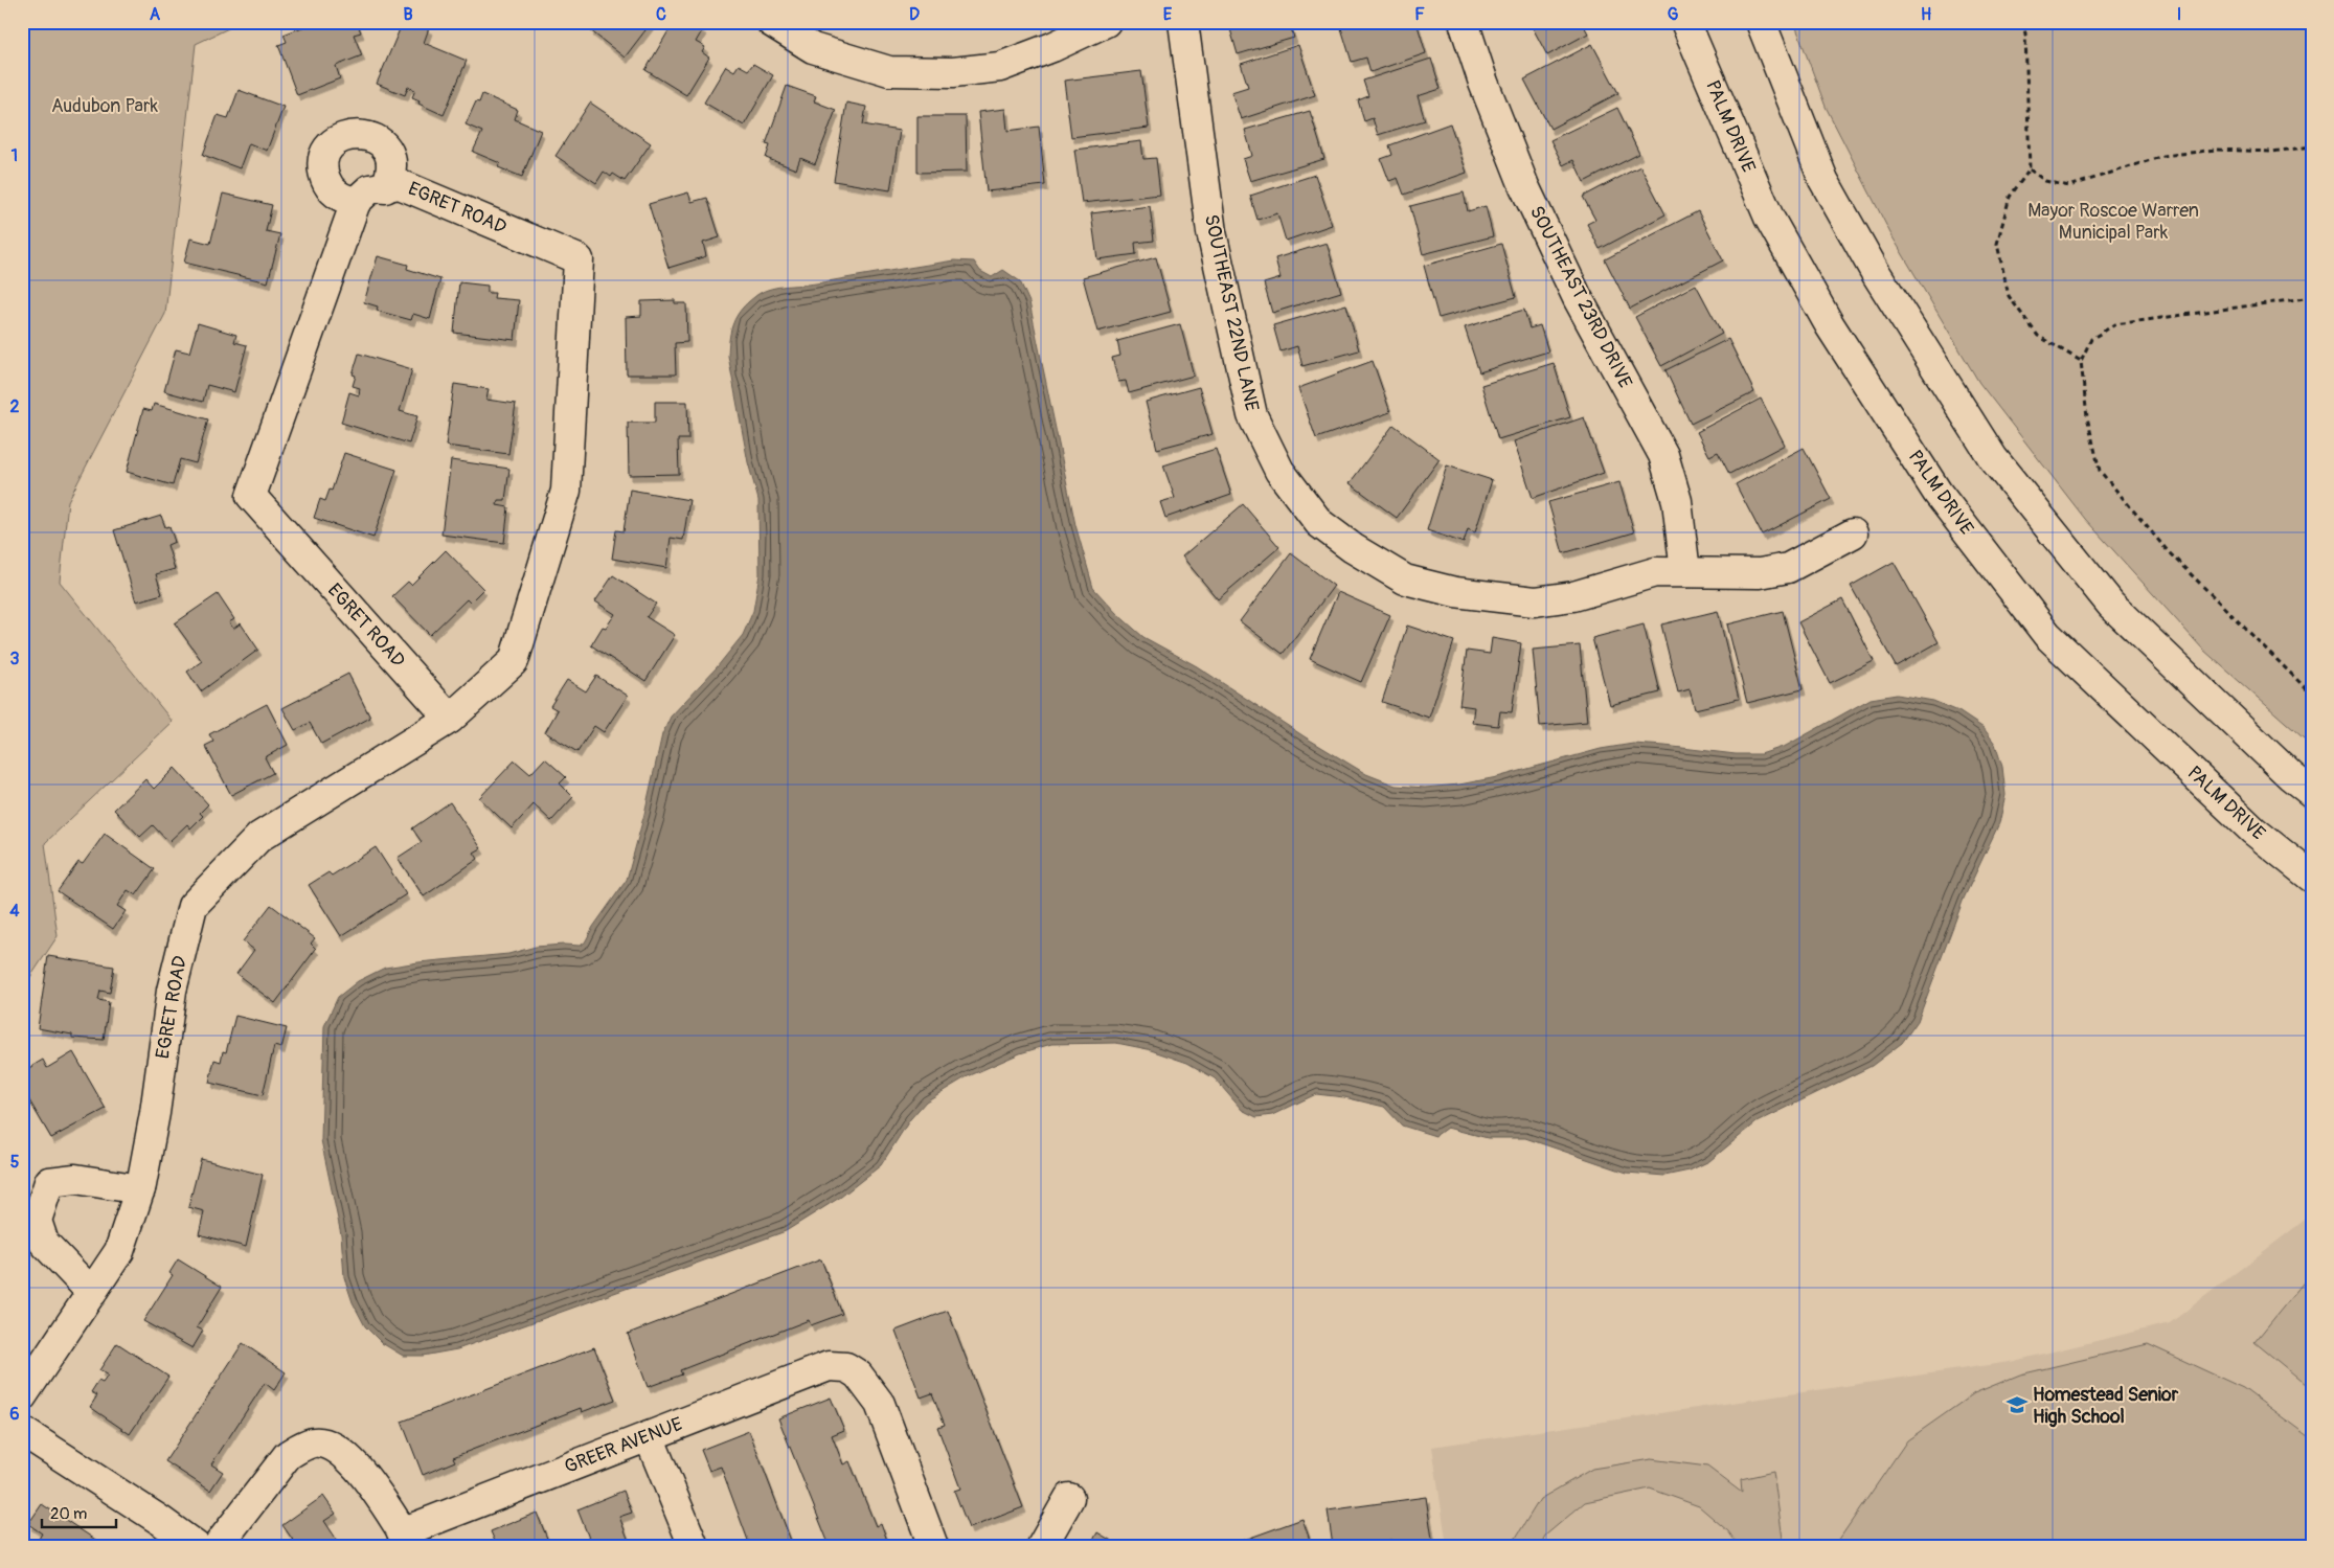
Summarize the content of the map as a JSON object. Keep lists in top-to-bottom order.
{
  "streets": {
    "street": [
      "PALM DRIVE",
      "EGRET ROAD",
      "SOUTHEAST 23RD DRIVE",
      "SOUTHEAST 22ND LANE",
      "GREER AVENUE"
    ]
  },
  "crossings": [
    ["SOUTHEAST 23RD DRIVE", "SOUTHEAST 22ND LANE"]
  ],
  "parks": ["Audubon Park", "Mayor Roscoe Warren Municipal Park"],
  "places": {
    "school or university": ["Homestead Senior High School"]
  },
  "scale_bar": "20 m",
  "grid": {
    "columns": [
      "A",
      "B",
      "C",
      "D",
      "E",
      "F",
      "G",
      "H",
      "I"
    ],
    "rows": [
      "1",
      "2",
      "3",
      "4",
      "5",
      "6"
    ]
  }
}
